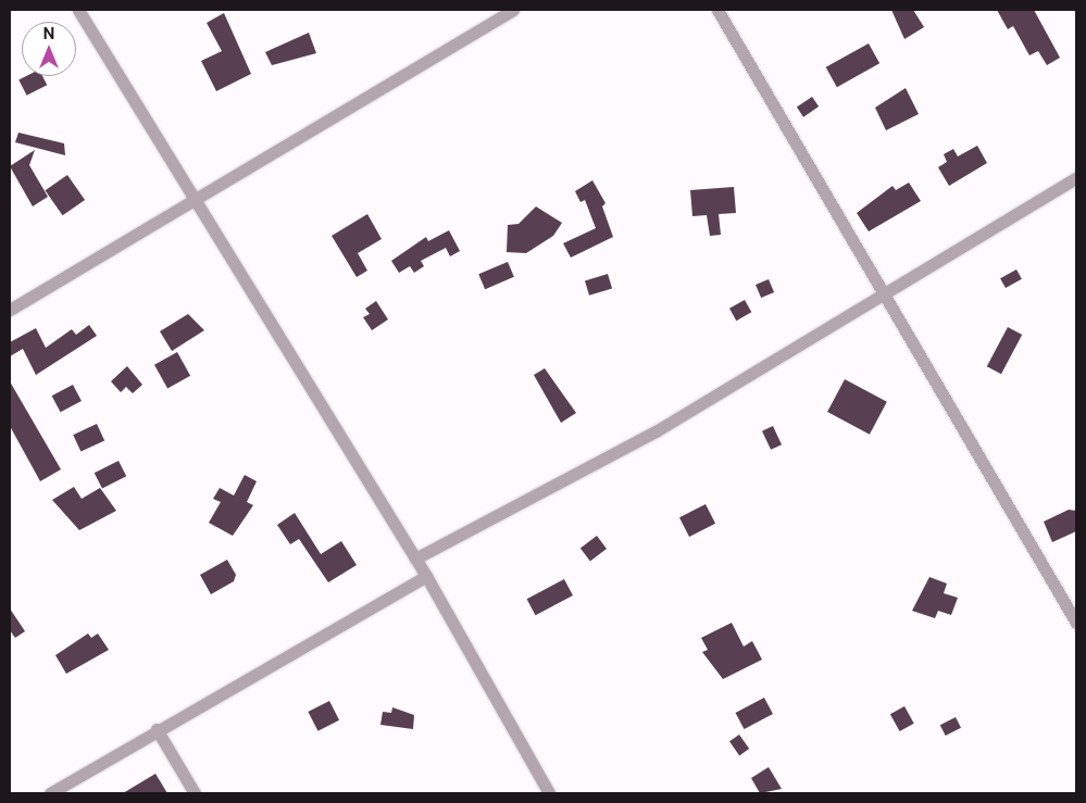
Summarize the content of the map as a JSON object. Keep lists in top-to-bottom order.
{
  "north": "top"
}
